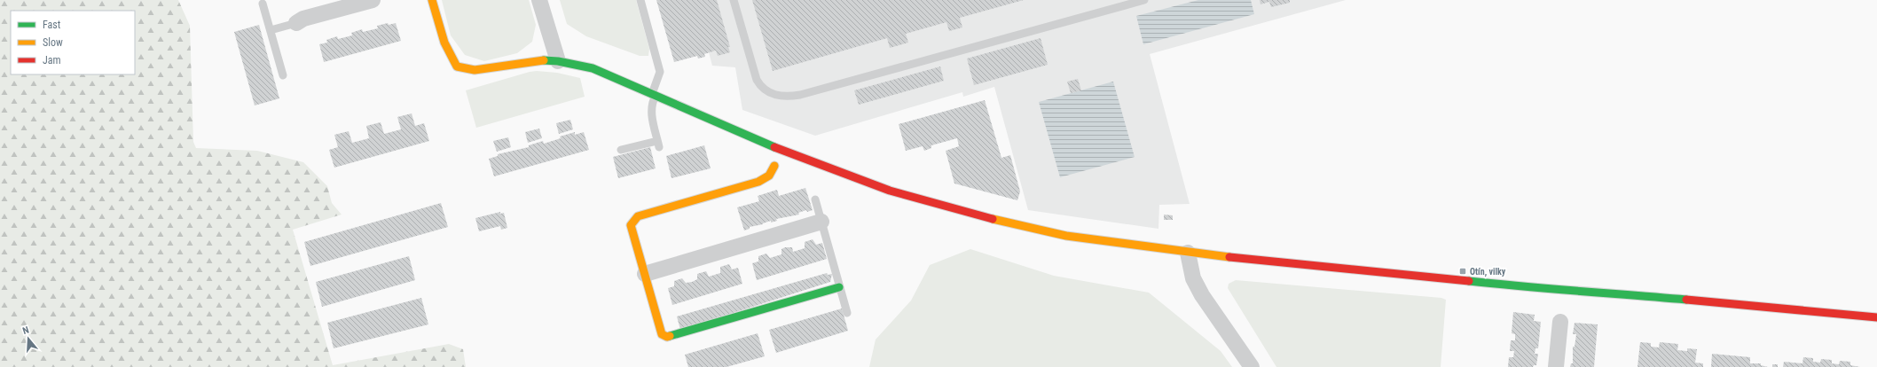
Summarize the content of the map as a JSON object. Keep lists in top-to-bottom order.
{
  "places": {
    "transit": ["Otín, vilky"]
  },
  "legend": ["Fast", "Slow", "Jam"],
  "north": "top"
}
